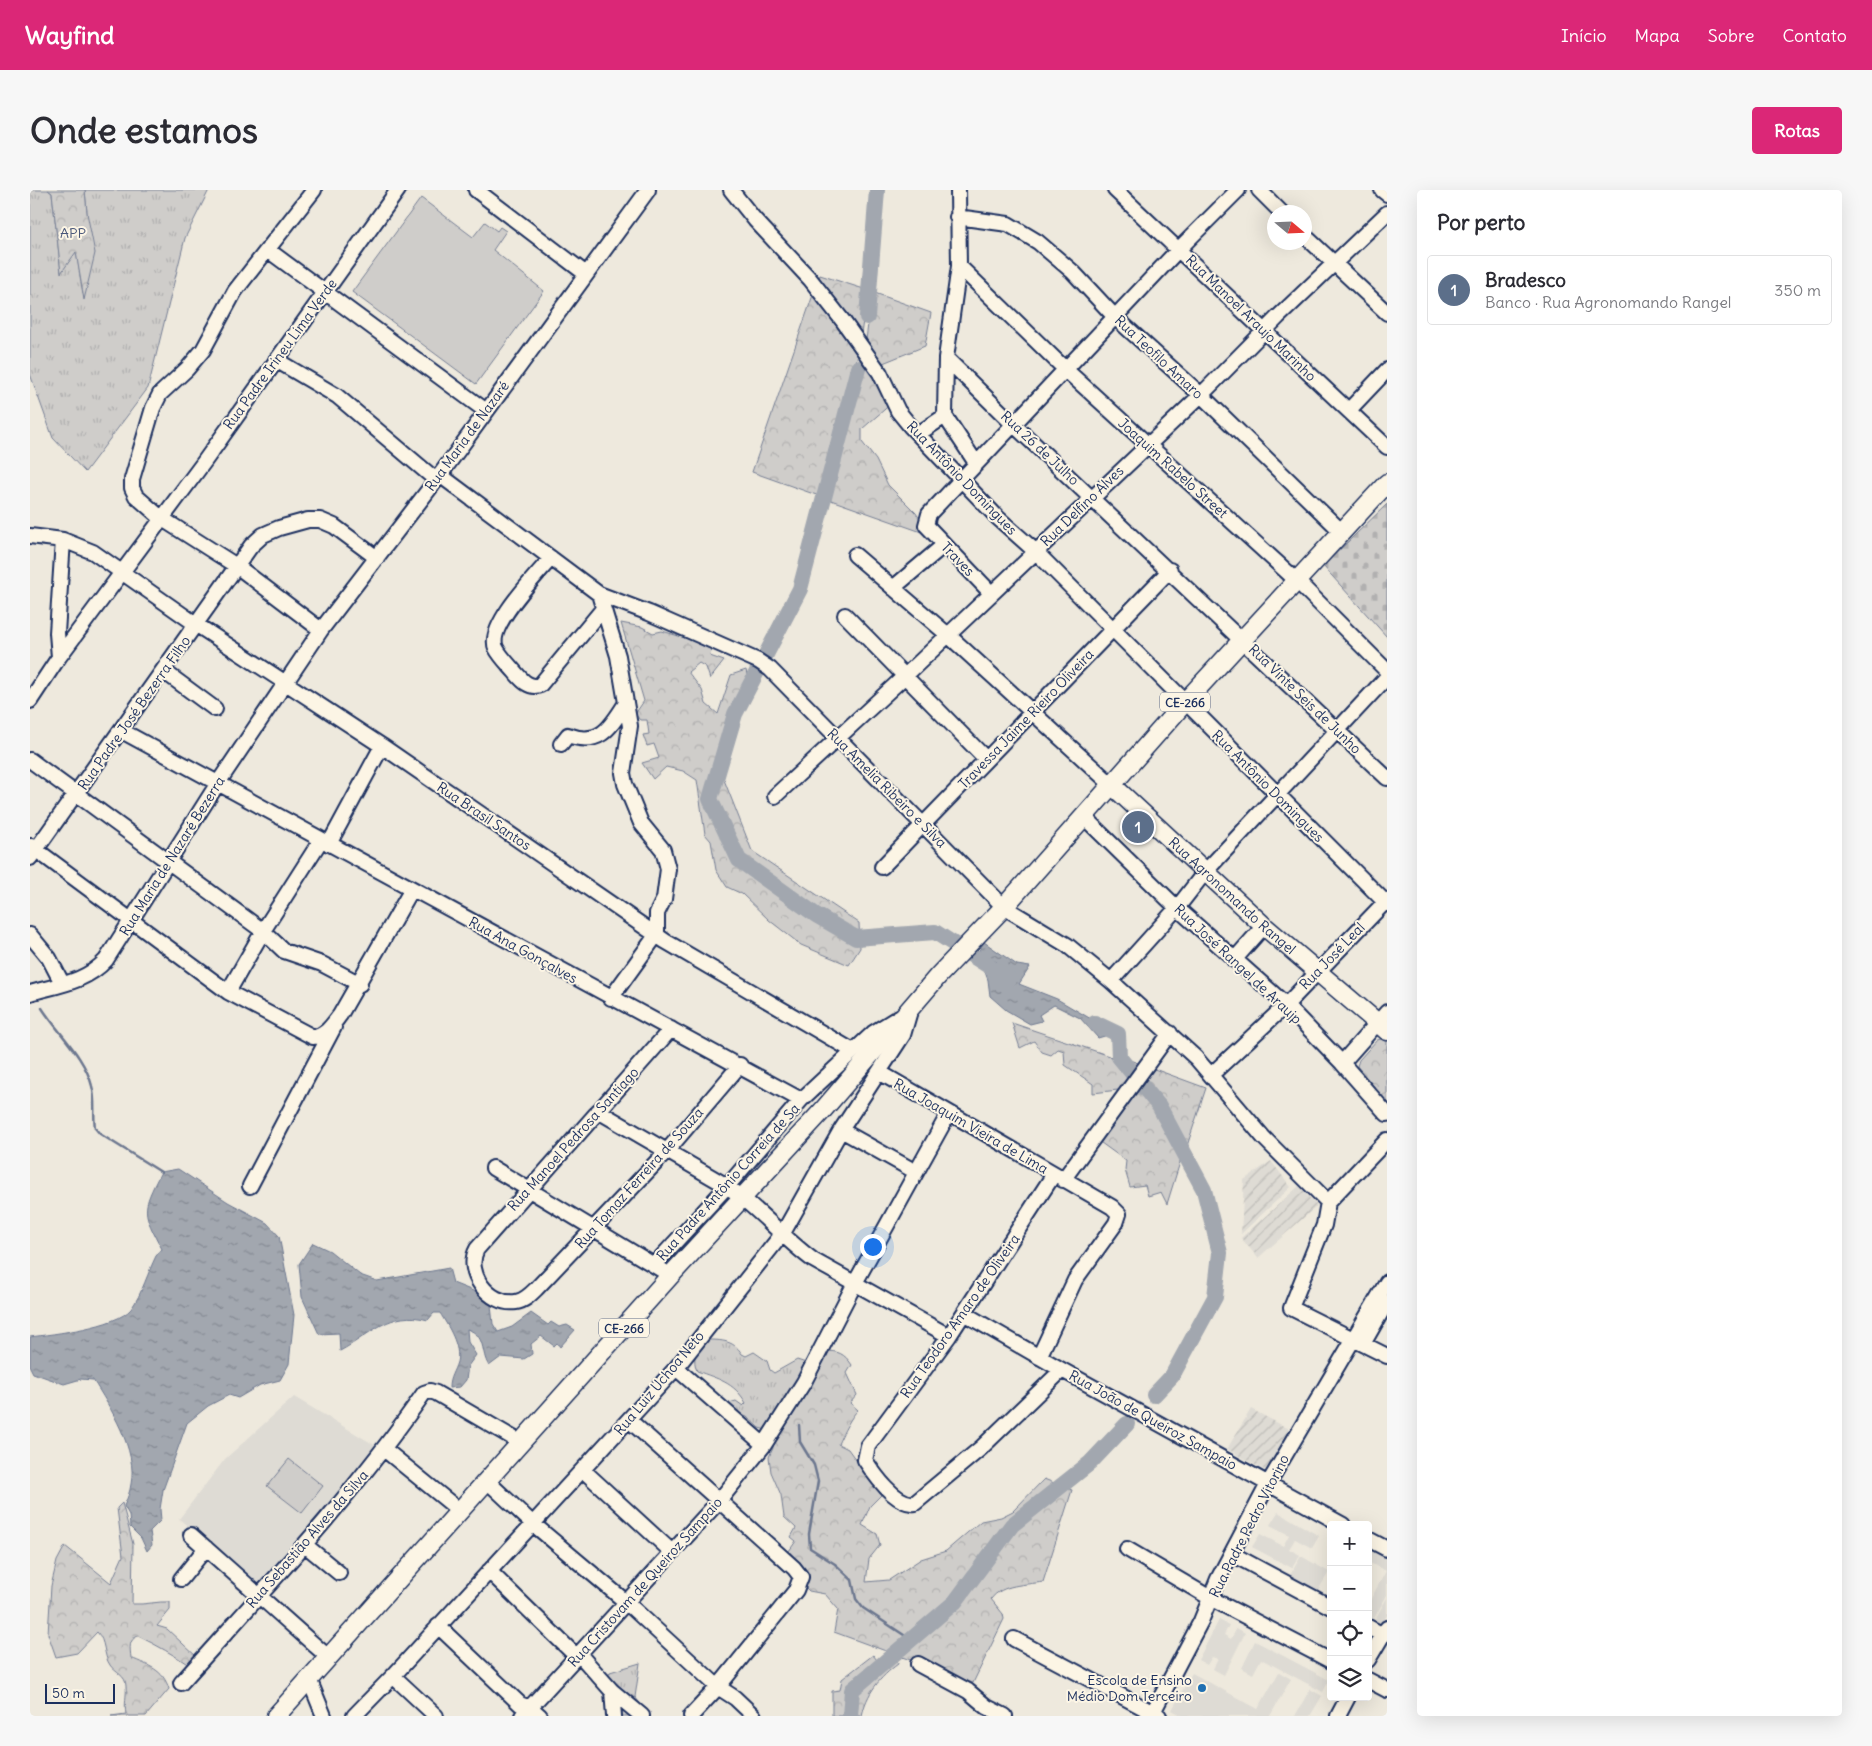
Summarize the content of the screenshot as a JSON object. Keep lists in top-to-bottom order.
{
  "streets": {
    "main road": ["CE-266", "Rua Agronomando Rangel"],
    "street": [
      "Rua Manoel Araujo Marinho",
      "Rua Padre Irineu Lima Verde",
      "Rua Teofilo Amaro",
      "Rua Maria de Nazaré",
      "Rua 26 de Julho",
      "Joaquim Rabelo Street",
      "Rua Antônio Domingues",
      "Rua Delfino Alves",
      "Traves",
      "Rua Vinte Seis de Junho",
      "Rua Padre José Bezerra Filho",
      "Travessa Jaime Rieiro Oliveira",
      "Rua Amelia Ribeiro e Silva",
      "Rua Brasil Santos",
      "Rua Maria de Nazaré Bezerra",
      "Rua Ana Gonçalves",
      "Rua José Leal",
      "Rua José Rangel de Araujp",
      "Rua Joaquim Vieira de Lima",
      "Rua Manoel Pedrosa Santiago",
      "Rua Tomaz Ferreira de Souza",
      "Rua Padre Antônio Correia de Sa",
      "Rua Teodoro Amaro de Oliveira",
      "Rua Luiz Uchoa Neto",
      "Rua João de Queiroz Sampaio",
      "Rua Padre Pedro Vitorino",
      "Rua Sebastião Alves da Silva",
      "Rua Cristovam de Queiroz Sampaio"
    ]
  },
  "crossings": [
    ["Rua Manoel Araujo Marinho", "Rua Delfino Alves"],
    ["Rua Padre Irineu Lima Verde", "Rua Amelia Ribeiro e Silva"],
    ["Rua Padre Irineu Lima Verde", "Rua Brasil Santos"],
    ["Rua Teofilo Amaro", "Rua Delfino Alves"],
    ["Rua Teofilo Amaro", "CE-266"],
    ["Rua Maria de Nazaré", "Rua Padre José Bezerra Filho"],
    ["Rua Maria de Nazaré", "Rua Amelia Ribeiro e Silva"],
    ["Rua Maria de Nazaré", "Rua Brasil Santos"],
    ["Rua Maria de Nazaré", "Rua Maria de Nazaré Bezerra"],
    ["Rua 26 de Julho", "Rua Delfino Alves"],
    ["Rua 26 de Julho", "Rua Vinte Seis de Junho"],
    ["Rua 26 de Julho", "CE-266"],
    ["Rua 26 de Julho", "Travessa Jaime Rieiro Oliveira"],
    ["Joaquim Rabelo Street", "Rua Delfino Alves"],
    ["Joaquim Rabelo Street", "CE-266"],
    ["Rua Antônio Domingues", "Rua Delfino Alves"],
    ["Rua Antônio Domingues", "Traves"],
    ["Rua Antônio Domingues", "CE-266"],
    ["Rua Antônio Domingues", "Travessa Jaime Rieiro Oliveira"],
    ["Rua Antônio Domingues", "Rua José Leal"],
    ["Rua Delfino Alves", "Traves"],
    ["Rua Delfino Alves", "Rua Amelia Ribeiro e Silva"],
    ["Rua Delfino Alves", "Rua Agronomando Rangel"],
    ["Rua Vinte Seis de Junho", "CE-266"],
    ["CE-266", "Rua Amelia Ribeiro e Silva"],
    ["CE-266", "Rua Agronomando Rangel"],
    ["CE-266", "Rua José Rangel de Araujp"],
    ["CE-266", "Rua Luiz Uchoa Neto"],
    ["CE-266", "Rua Sebastião Alves da Silva"],
    ["Rua Padre José Bezerra Filho", "Rua Brasil Santos"],
    ["Rua Padre José Bezerra Filho", "Rua Ana Gonçalves"],
    ["Travessa Jaime Rieiro Oliveira", "Rua Amelia Ribeiro e Silva"],
    ["Travessa Jaime Rieiro Oliveira", "Rua Agronomando Rangel"],
    ["Rua Amelia Ribeiro e Silva", "Rua José Leal"],
    ["Rua Amelia Ribeiro e Silva", "Rua Teodoro Amaro de Oliveira"],
    ["Rua Brasil Santos", "Rua Maria de Nazaré Bezerra"],
    ["Rua Maria de Nazaré Bezerra", "Rua Ana Gonçalves"],
    ["Rua Agronomando Rangel", "Rua José Leal"],
    ["Rua Ana Gonçalves", "Rua Manoel Pedrosa Santiago"],
    ["Rua Ana Gonçalves", "Rua Tomaz Ferreira de Souza"],
    ["Rua Ana Gonçalves", "Rua Padre Antônio Correia de Sa"],
    ["Rua José Leal", "Rua José Rangel de Araujp"],
    ["Rua Joaquim Vieira de Lima", "Rua Teodoro Amaro de Oliveira"],
    ["Rua Joaquim Vieira de Lima", "Rua Luiz Uchoa Neto"],
    ["Rua Joaquim Vieira de Lima", "Rua João de Queiroz Sampaio"],
    ["Rua Joaquim Vieira de Lima", "Rua Cristovam de Queiroz Sampaio"],
    ["Rua Manoel Pedrosa Santiago", "Rua Tomaz Ferreira de Souza"],
    ["Rua Teodoro Amaro de Oliveira", "Rua João de Queiroz Sampaio"],
    ["Rua João de Queiroz Sampaio", "Rua Padre Pedro Vitorino"]
  ],
  "parks": ["APP"],
  "places": ["Escola de Ensino Médio Dom Terceiro"],
  "scale_bar": "50 m",
  "north": "right",
  "page": {
    "header": "Wayfind",
    "nav": [
      "Início",
      "Mapa",
      "Sobre",
      "Contato"
    ],
    "buttons": "Rotas",
    "title": "Onde estamos",
    "heading": "Por perto",
    "list": [
      {
        "mark": "1",
        "name": "Bradesco",
        "note": "Banco · Rua Agronomando Rangel",
        "value": "350 m"
      }
    ],
    "pins": "1",
    "map_buttons": ["+", "−"],
    "scale": "50 m"
  }
}
